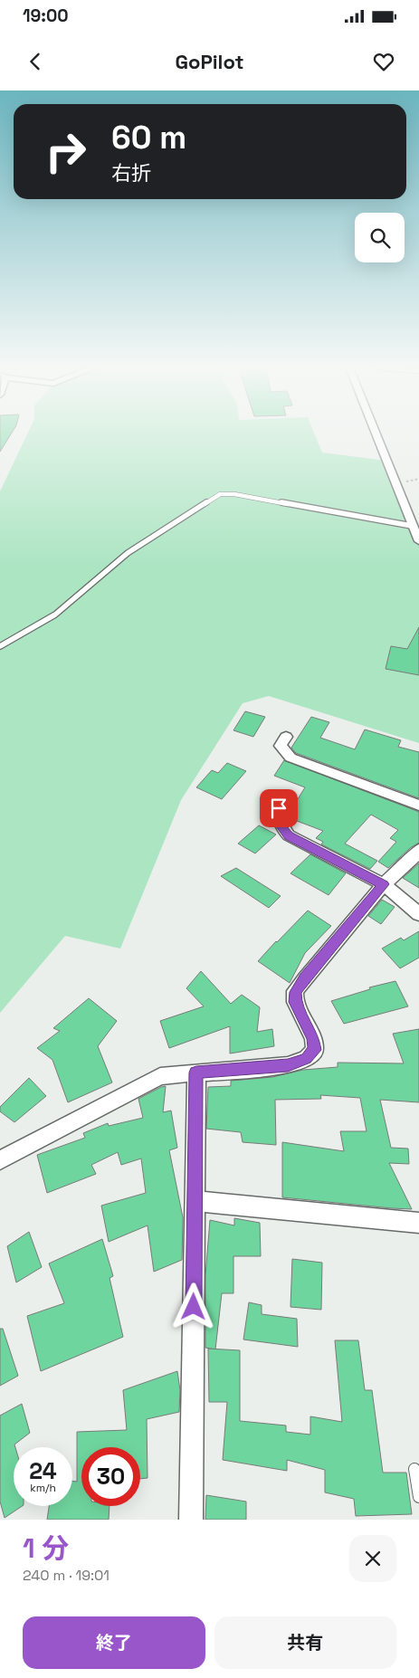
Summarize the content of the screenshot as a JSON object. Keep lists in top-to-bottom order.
{
  "page": {
    "status": "19:00",
    "header": "GoPilot",
    "turn": ["60 m", "右折"],
    "speed": "24 km/h",
    "limit": "30",
    "heading": ["1 分", "240 m · 19:01"],
    "buttons": ["終了", "共有"]
  }
}
